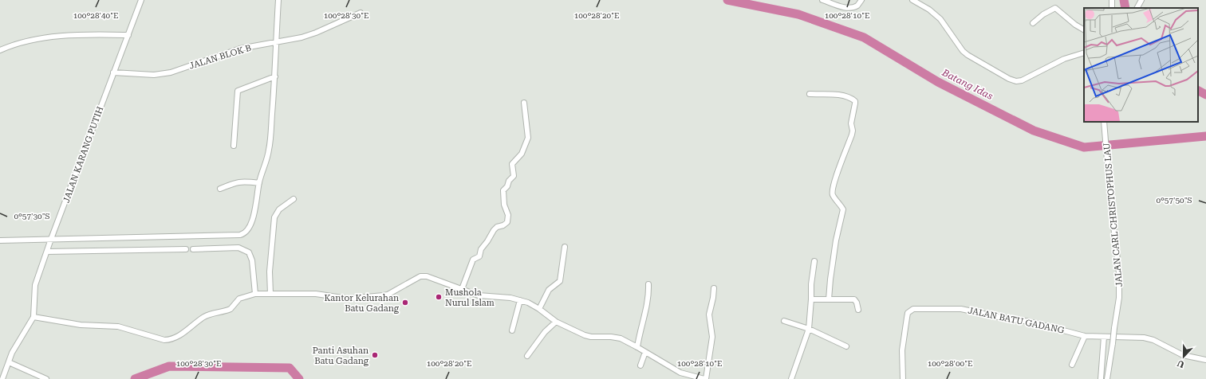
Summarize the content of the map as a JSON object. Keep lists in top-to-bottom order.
{
  "streets": {
    "street": [
      "JALAN BLOK B",
      "JALAN KARANG PUTIH",
      "JALAN CARL CHRISTOPHUS LAU",
      "JALAN BATU GADANG"
    ]
  },
  "crossings": [
    ["JALAN BLOK B", "JALAN KARANG PUTIH"]
  ],
  "water": ["Batang Idas"],
  "places": ["Mushola Nurul Islam", "Kantor Kelurahan Batu Gadang", "Panti Asuhan Batu Gadang"],
  "north": "bottom",
  "coordinates": [
    "100°28'30\"E",
    "100°28'20\"E",
    "100°28'10\"E",
    "100°28'40\"E",
    "0°57'50\"S",
    "0°57'30\"S",
    "100°28'00\"E"
  ]
}
